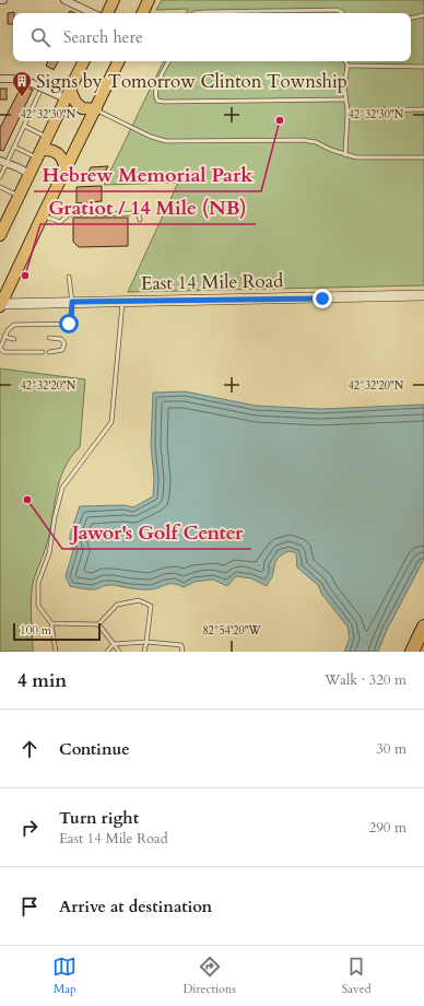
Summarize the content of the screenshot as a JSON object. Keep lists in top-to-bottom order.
{
  "streets": {
    "main road": ["East 14 Mile Road"]
  },
  "places": {
    "building": ["Signs by Tomorrow Clinton Township"],
    "other": ["Hebrew Memorial Park", "Gratiot / 14 Mile (NB)", "Jawor's Golf Center"]
  },
  "scale_bar": "100 m",
  "page": {
    "search": "Search here",
    "scale": "100 m",
    "heading": ["4 min", "Walk · 320 m"],
    "list": [
      ["Continue", "30 m"],
      ["Turn right", "East 14 Mile Road", "290 m"],
      "Arrive at destination"
    ],
    "nav": ["Map", "Directions", "Saved"]
  },
  "coordinates": ["42°32'30\"N", "42°32'20\"N", "82°54'20\"W"]
}
